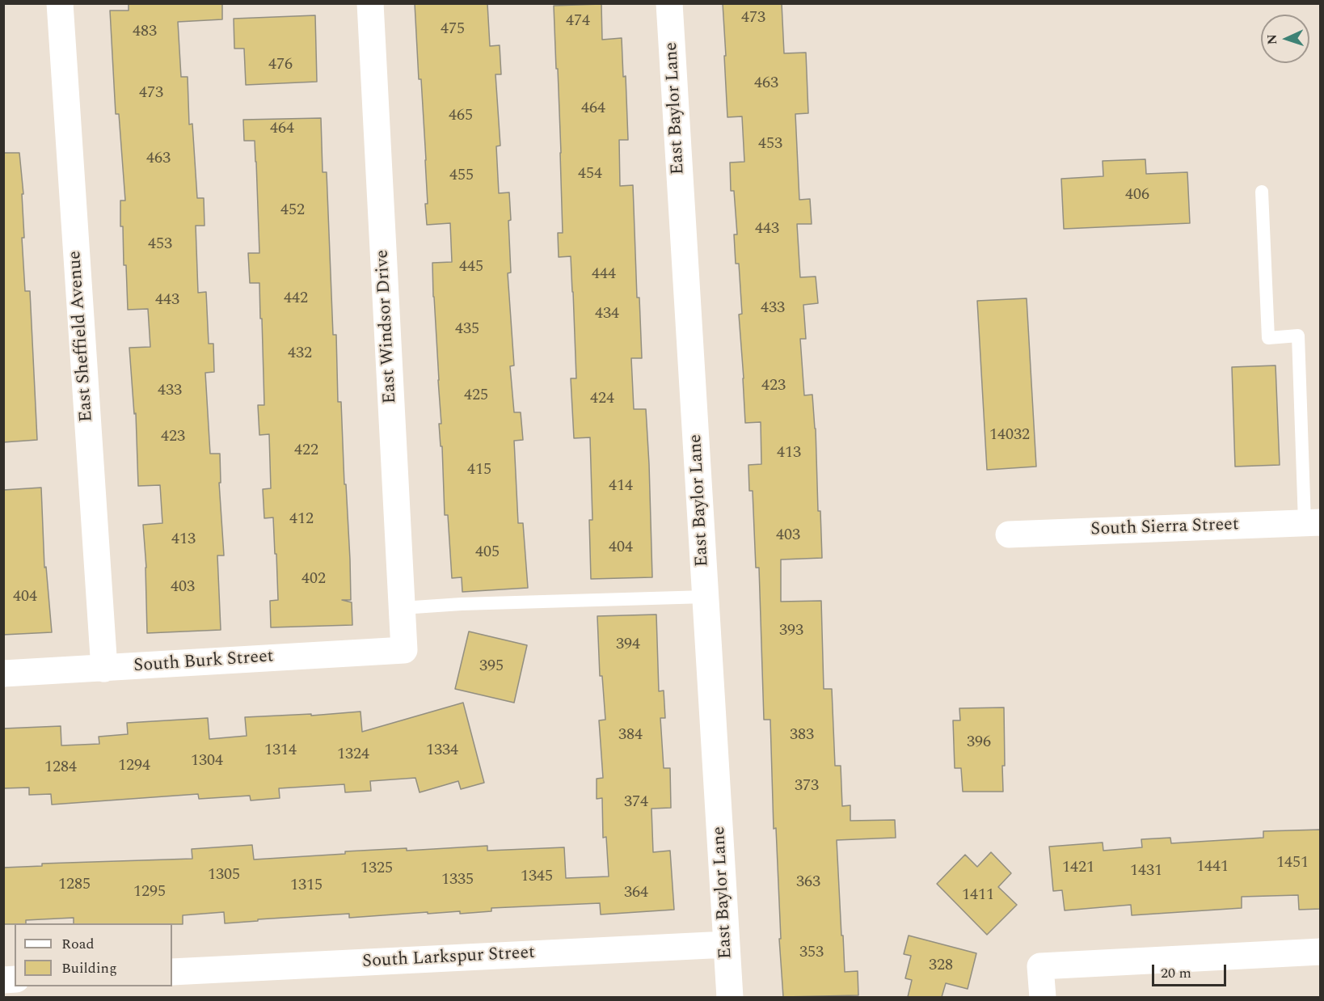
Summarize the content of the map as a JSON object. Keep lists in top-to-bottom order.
{
  "streets": {
    "street": [
      "East Baylor Lane",
      "East Windsor Drive",
      "East Sheffield Avenue",
      "South Sierra Street",
      "South Burk Street",
      "South Larkspur Street"
    ]
  },
  "crossings": [
    ["East Baylor Lane", "South Larkspur Street"],
    ["East Windsor Drive", "South Burk Street"],
    ["East Sheffield Avenue", "South Burk Street"]
  ],
  "house_numbers": [
    "473",
    "474",
    "475",
    "483",
    "476",
    "463",
    "473",
    "464",
    "465",
    "464",
    "453",
    "463",
    "454",
    "455",
    "406",
    "452",
    "443",
    "453",
    "445",
    "444",
    "442",
    "443",
    "433",
    "434",
    "435",
    "432",
    "423",
    "433",
    "425",
    "424",
    "14032",
    "423",
    "422",
    "413",
    "415",
    "414",
    "412",
    "403",
    "413",
    "404",
    "405",
    "402",
    "403",
    "404",
    "393",
    "394",
    "395",
    "384",
    "383",
    "396",
    "1314",
    "1334",
    "1324",
    "1304",
    "1294",
    "1284",
    "373",
    "374",
    "1451",
    "1441",
    "1421",
    "1325",
    "1431",
    "1305",
    "1345",
    "1335",
    "363",
    "1285",
    "1315",
    "1295",
    "364",
    "1411",
    "353",
    "328"
  ],
  "legend": ["Road", "Building"],
  "scale_bar": "20 m",
  "north": "left"
}
